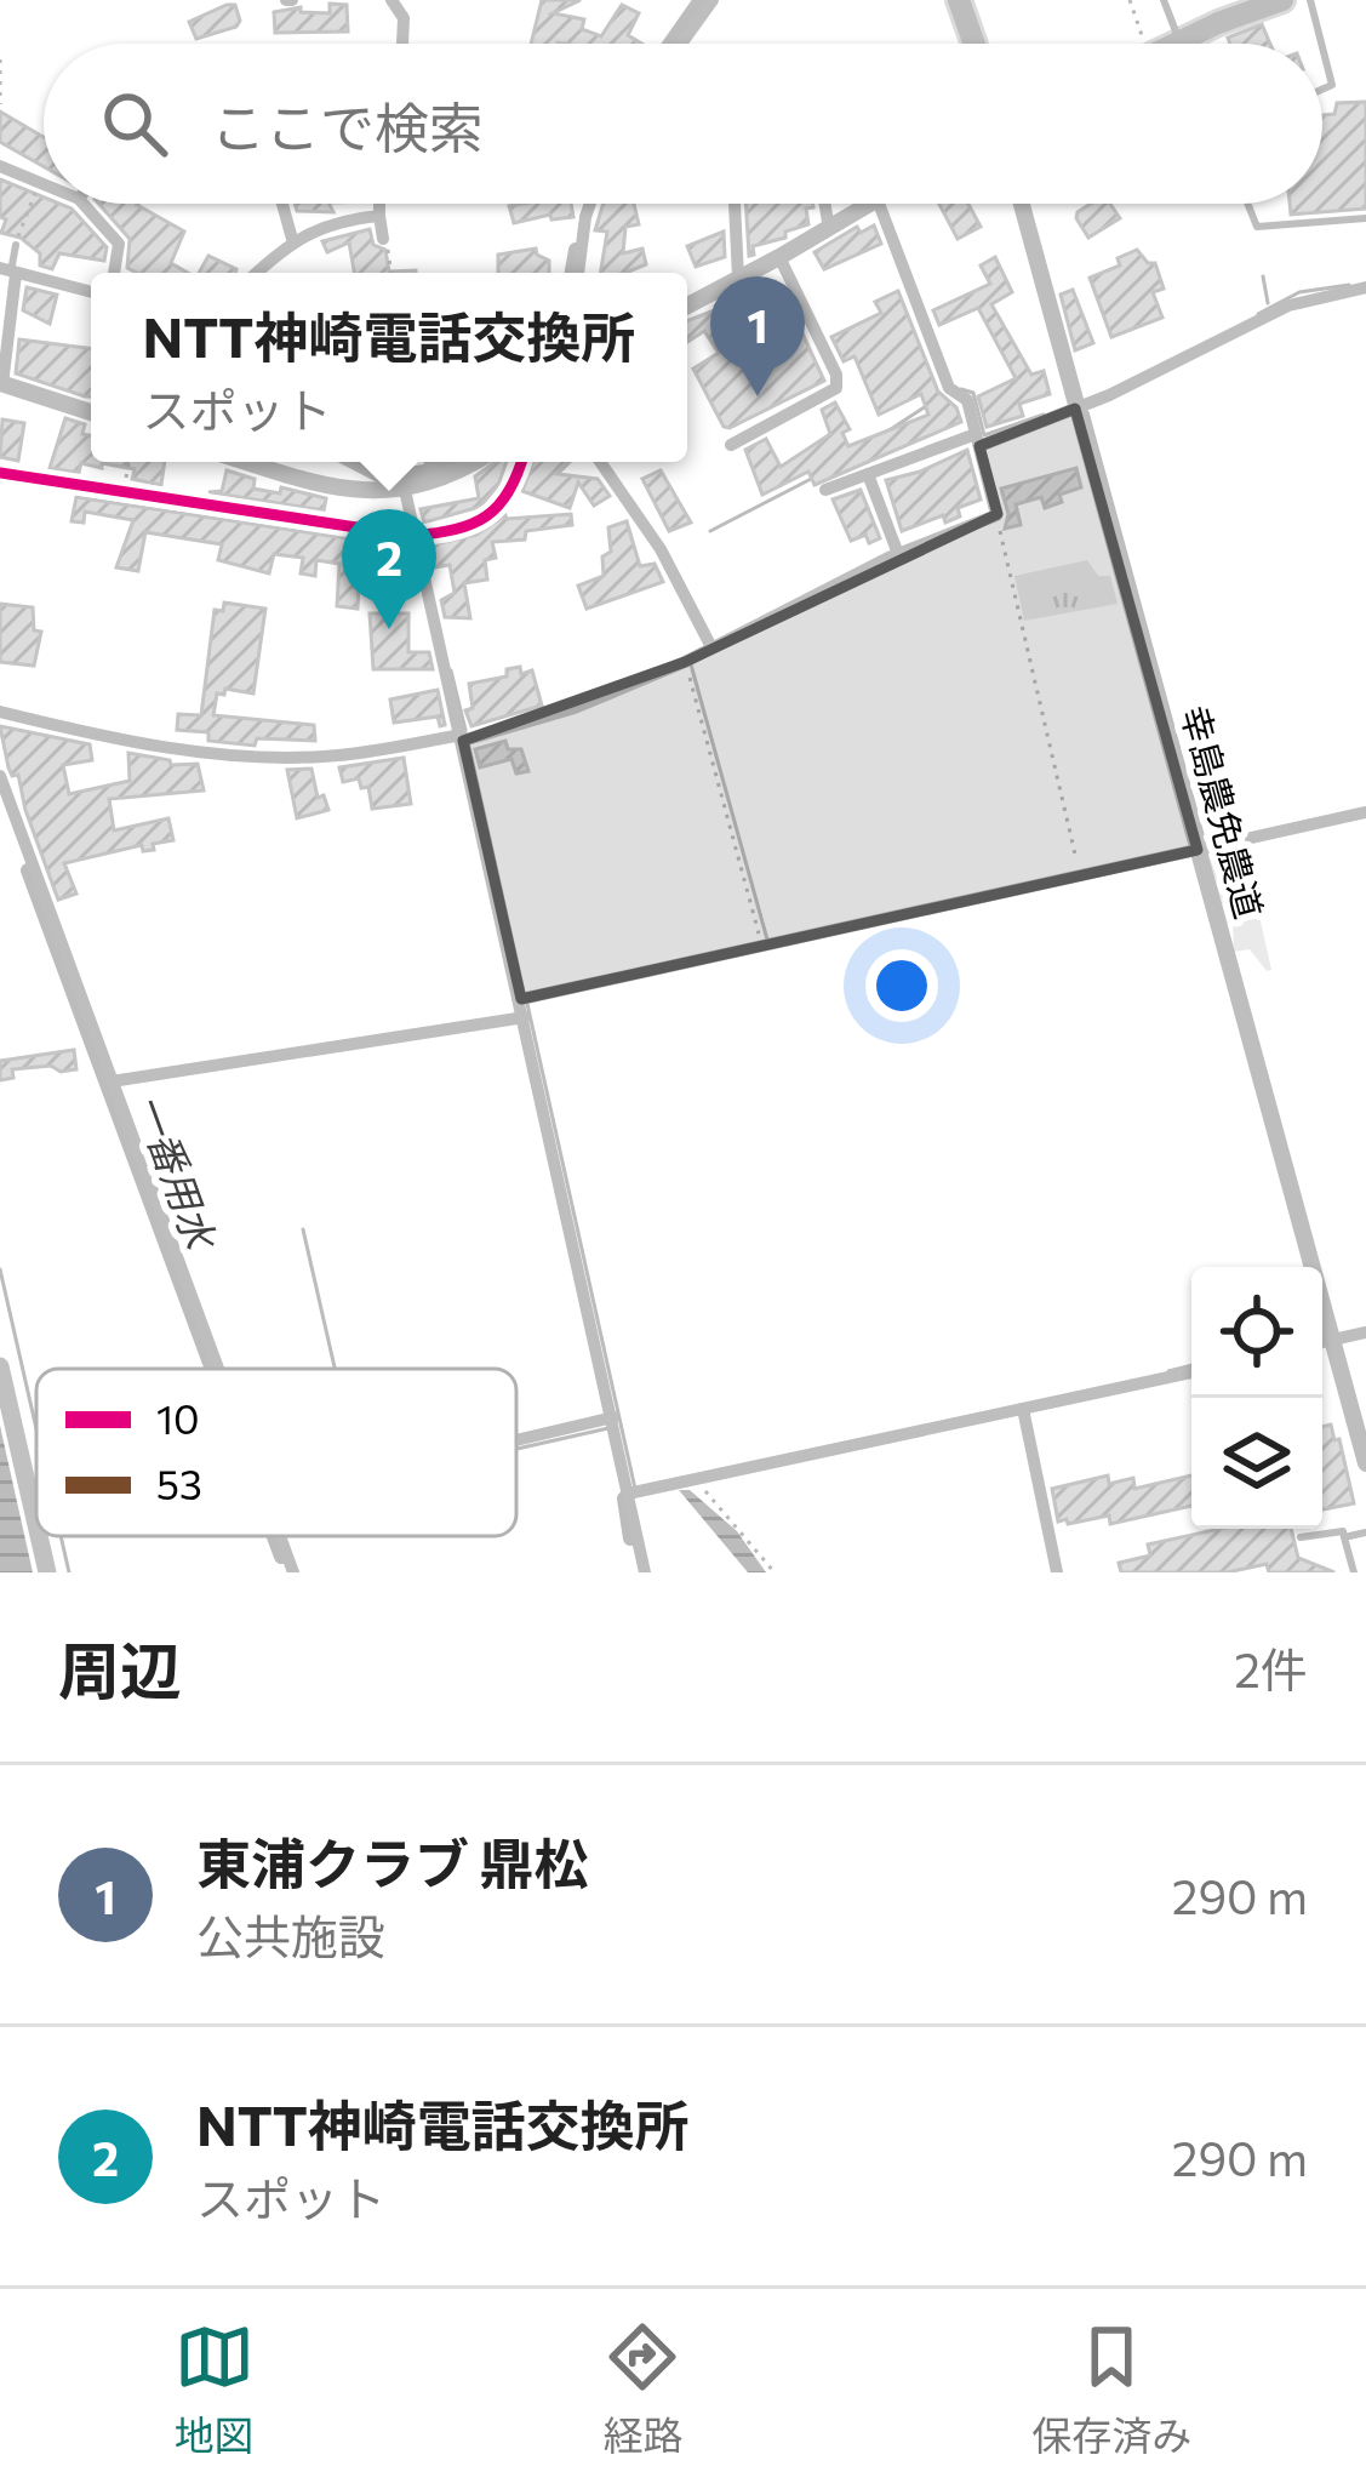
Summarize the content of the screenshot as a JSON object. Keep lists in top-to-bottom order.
{
  "streets": {
    "street": ["幸島農免農道"]
  },
  "water": ["一番用水"],
  "lines": ["transit line 10"],
  "legend": ["10", "53"],
  "page": {
    "search": "ここで検索",
    "popup": ["NTT神崎電話交換所", "スポット"],
    "pins": ["1", "2"],
    "heading": ["周辺", "2件"],
    "list": [
      {
        "mark": "1",
        "name": "東浦クラブ 鼎松",
        "note": "公共施設",
        "value": "290 m"
      },
      {
        "mark": "2",
        "name": "NTT神崎電話交換所",
        "note": "スポット",
        "value": "290 m"
      }
    ],
    "nav": ["地図", "経路", "保存済み"]
  }
}
